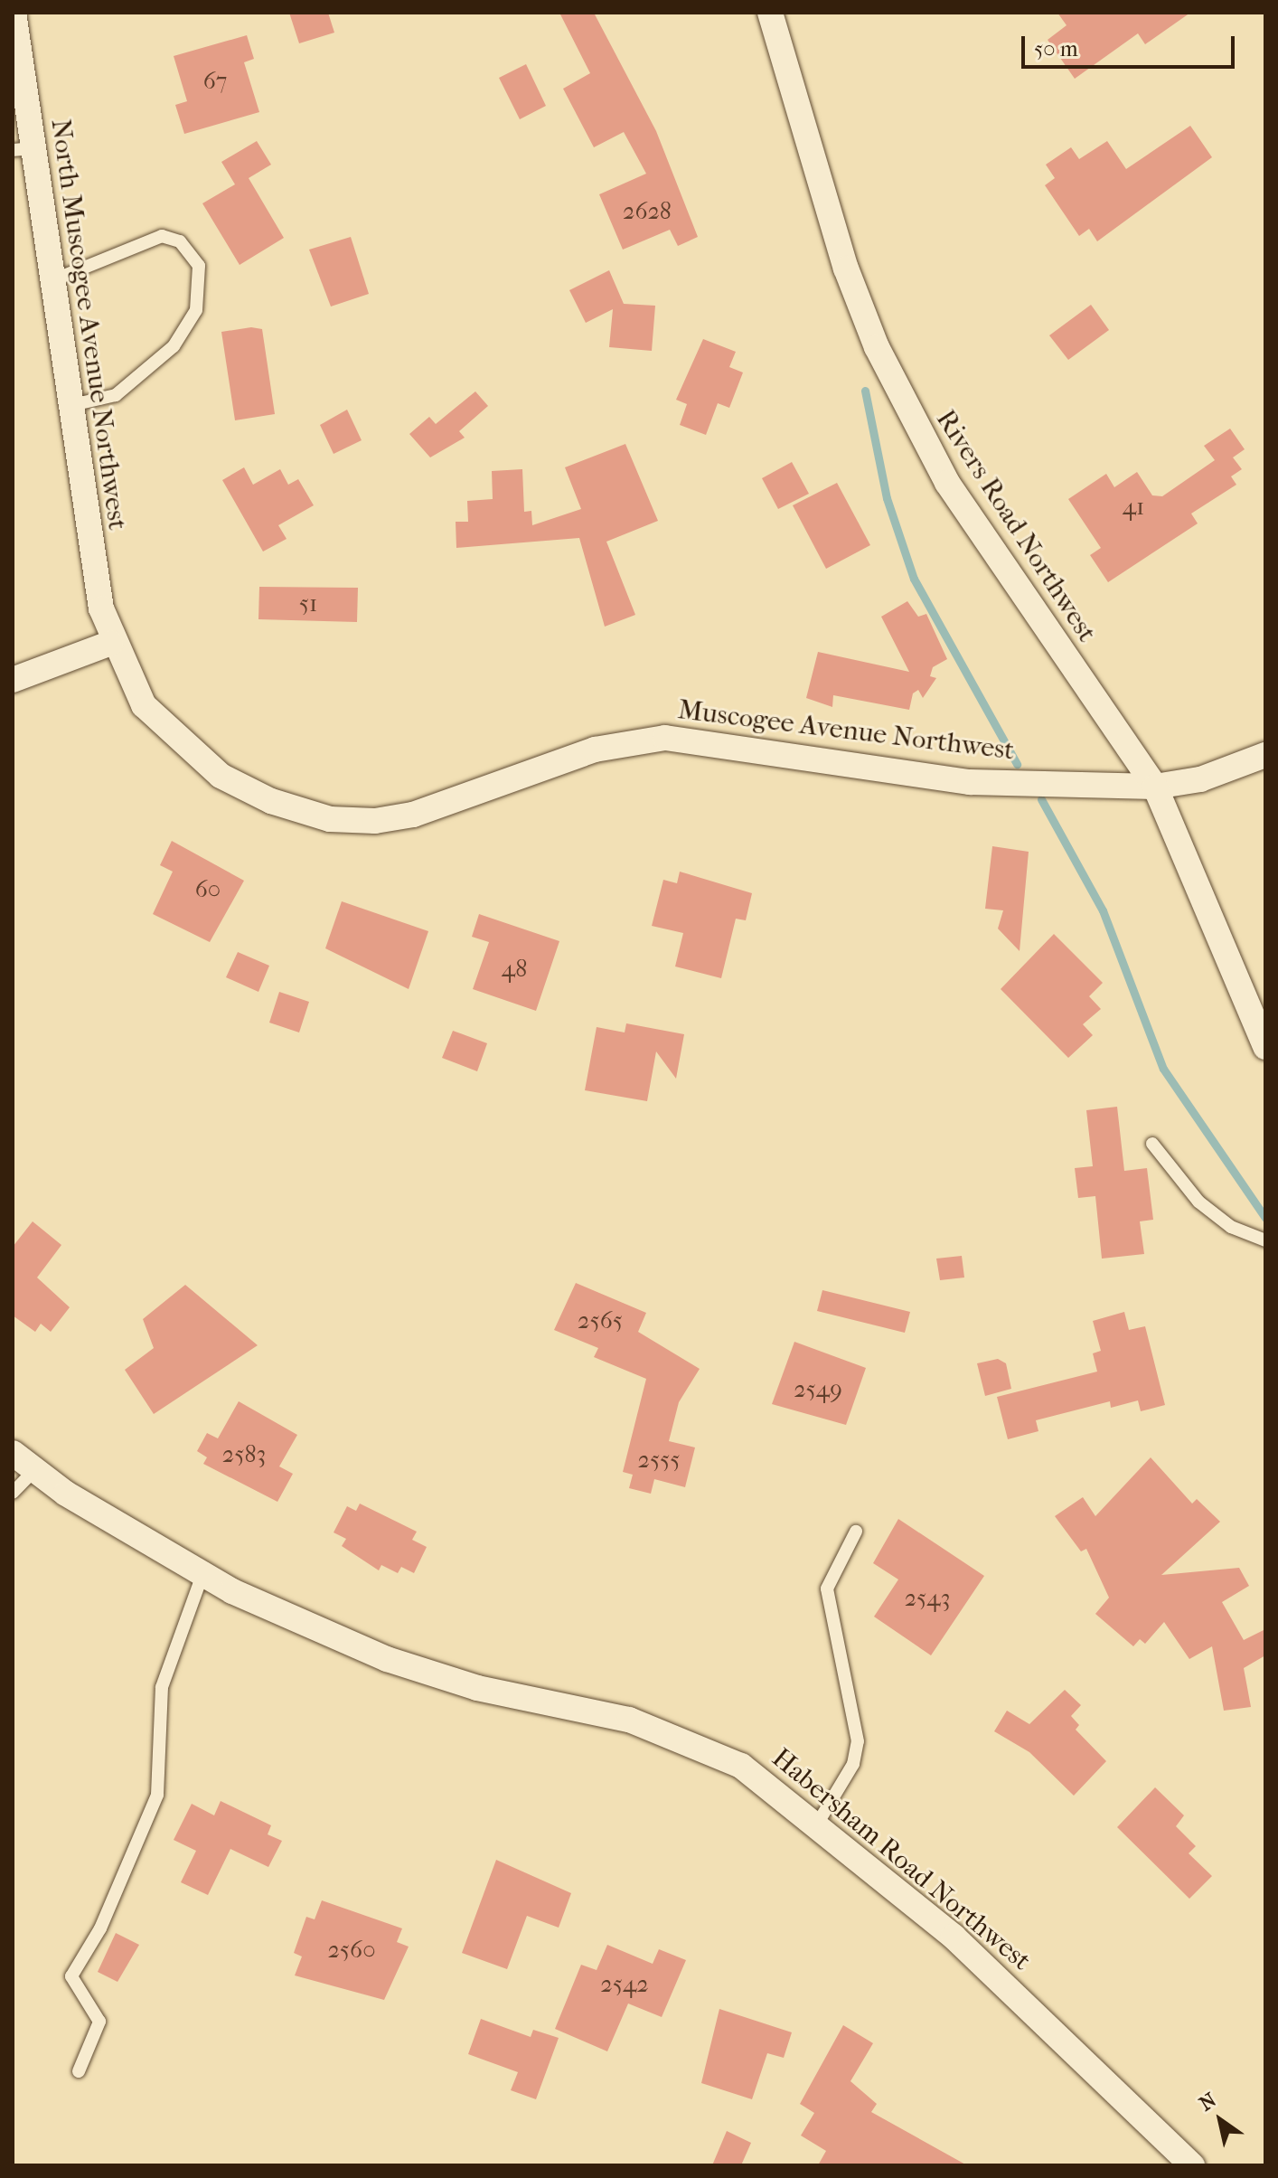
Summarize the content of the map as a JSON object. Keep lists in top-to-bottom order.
{
  "streets": {
    "street": [
      "North Muscogee Avenue Northwest",
      "Rivers Road Northwest",
      "Muscogee Avenue Northwest",
      "Habersham Road Northwest"
    ]
  },
  "crossings": [
    ["North Muscogee Avenue Northwest", "Muscogee Avenue Northwest"],
    ["Rivers Road Northwest", "Muscogee Avenue Northwest"]
  ],
  "house_numbers": [
    "67",
    "2628",
    "41",
    "51",
    "60",
    "48",
    "2565",
    "2549",
    "2583",
    "2555",
    "2543",
    "2560",
    "2542"
  ],
  "scale_bar": "50 m",
  "north": "top left"
}
